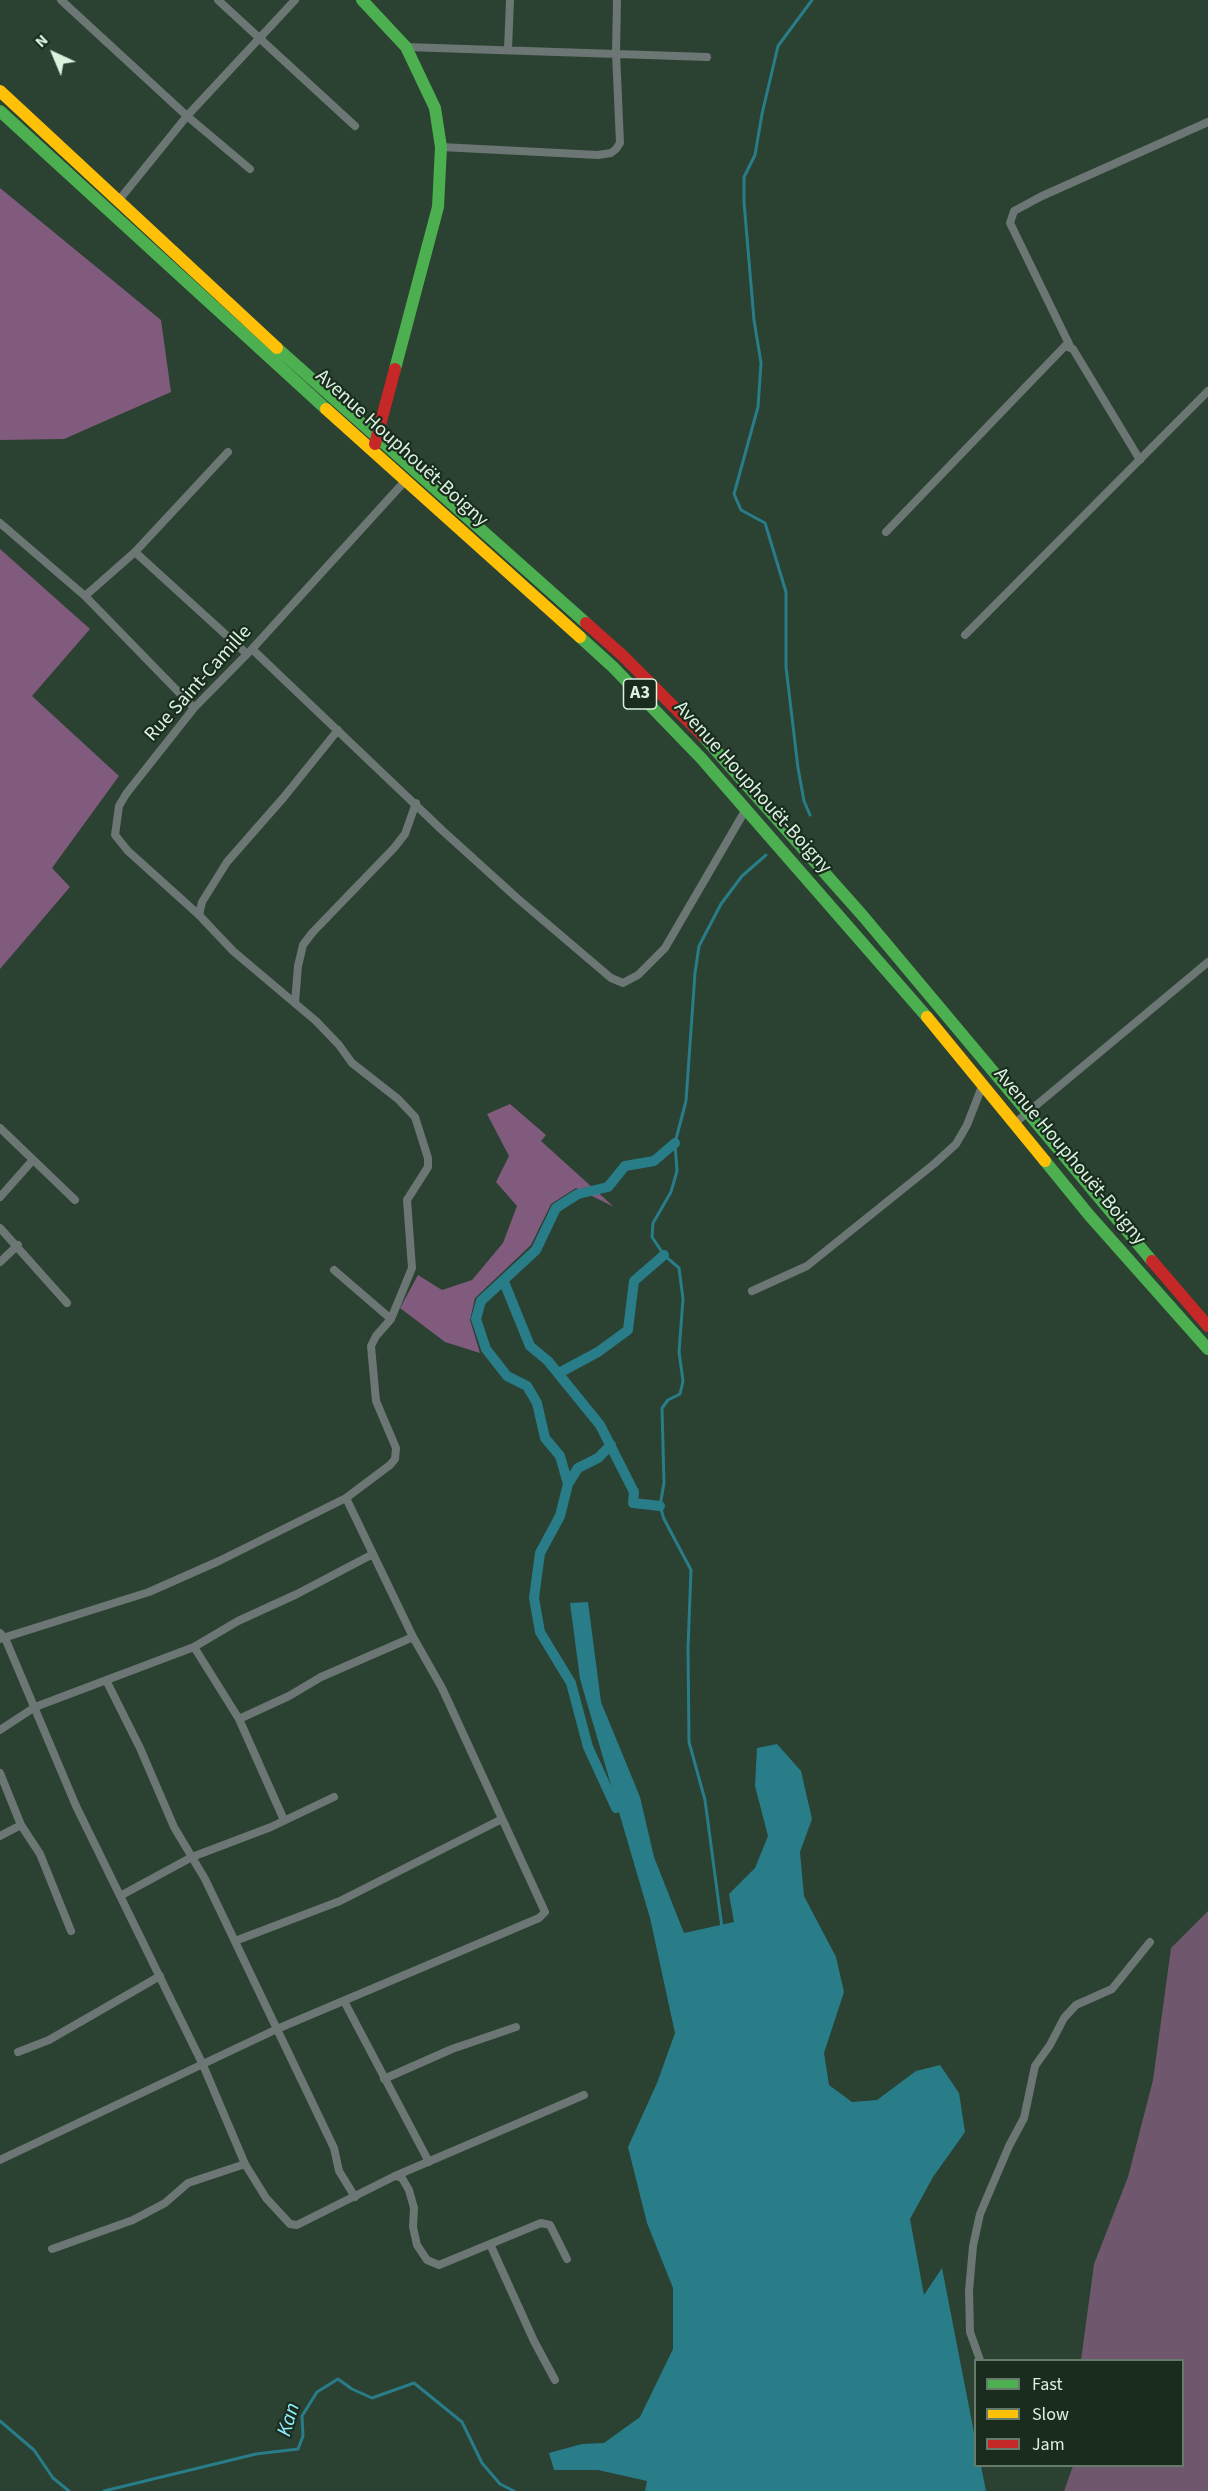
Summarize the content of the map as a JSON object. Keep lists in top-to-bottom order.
{
  "streets": {
    "main road": ["Avenue Houphouët-Boigny", "A3"],
    "street": ["Rue Saint-Camille"]
  },
  "crossings": [
    ["Avenue Houphouët-Boigny", "Rue Saint-Camille"]
  ],
  "water": ["Kan"],
  "legend": ["Fast", "Slow", "Jam"],
  "north": "top left"
}
